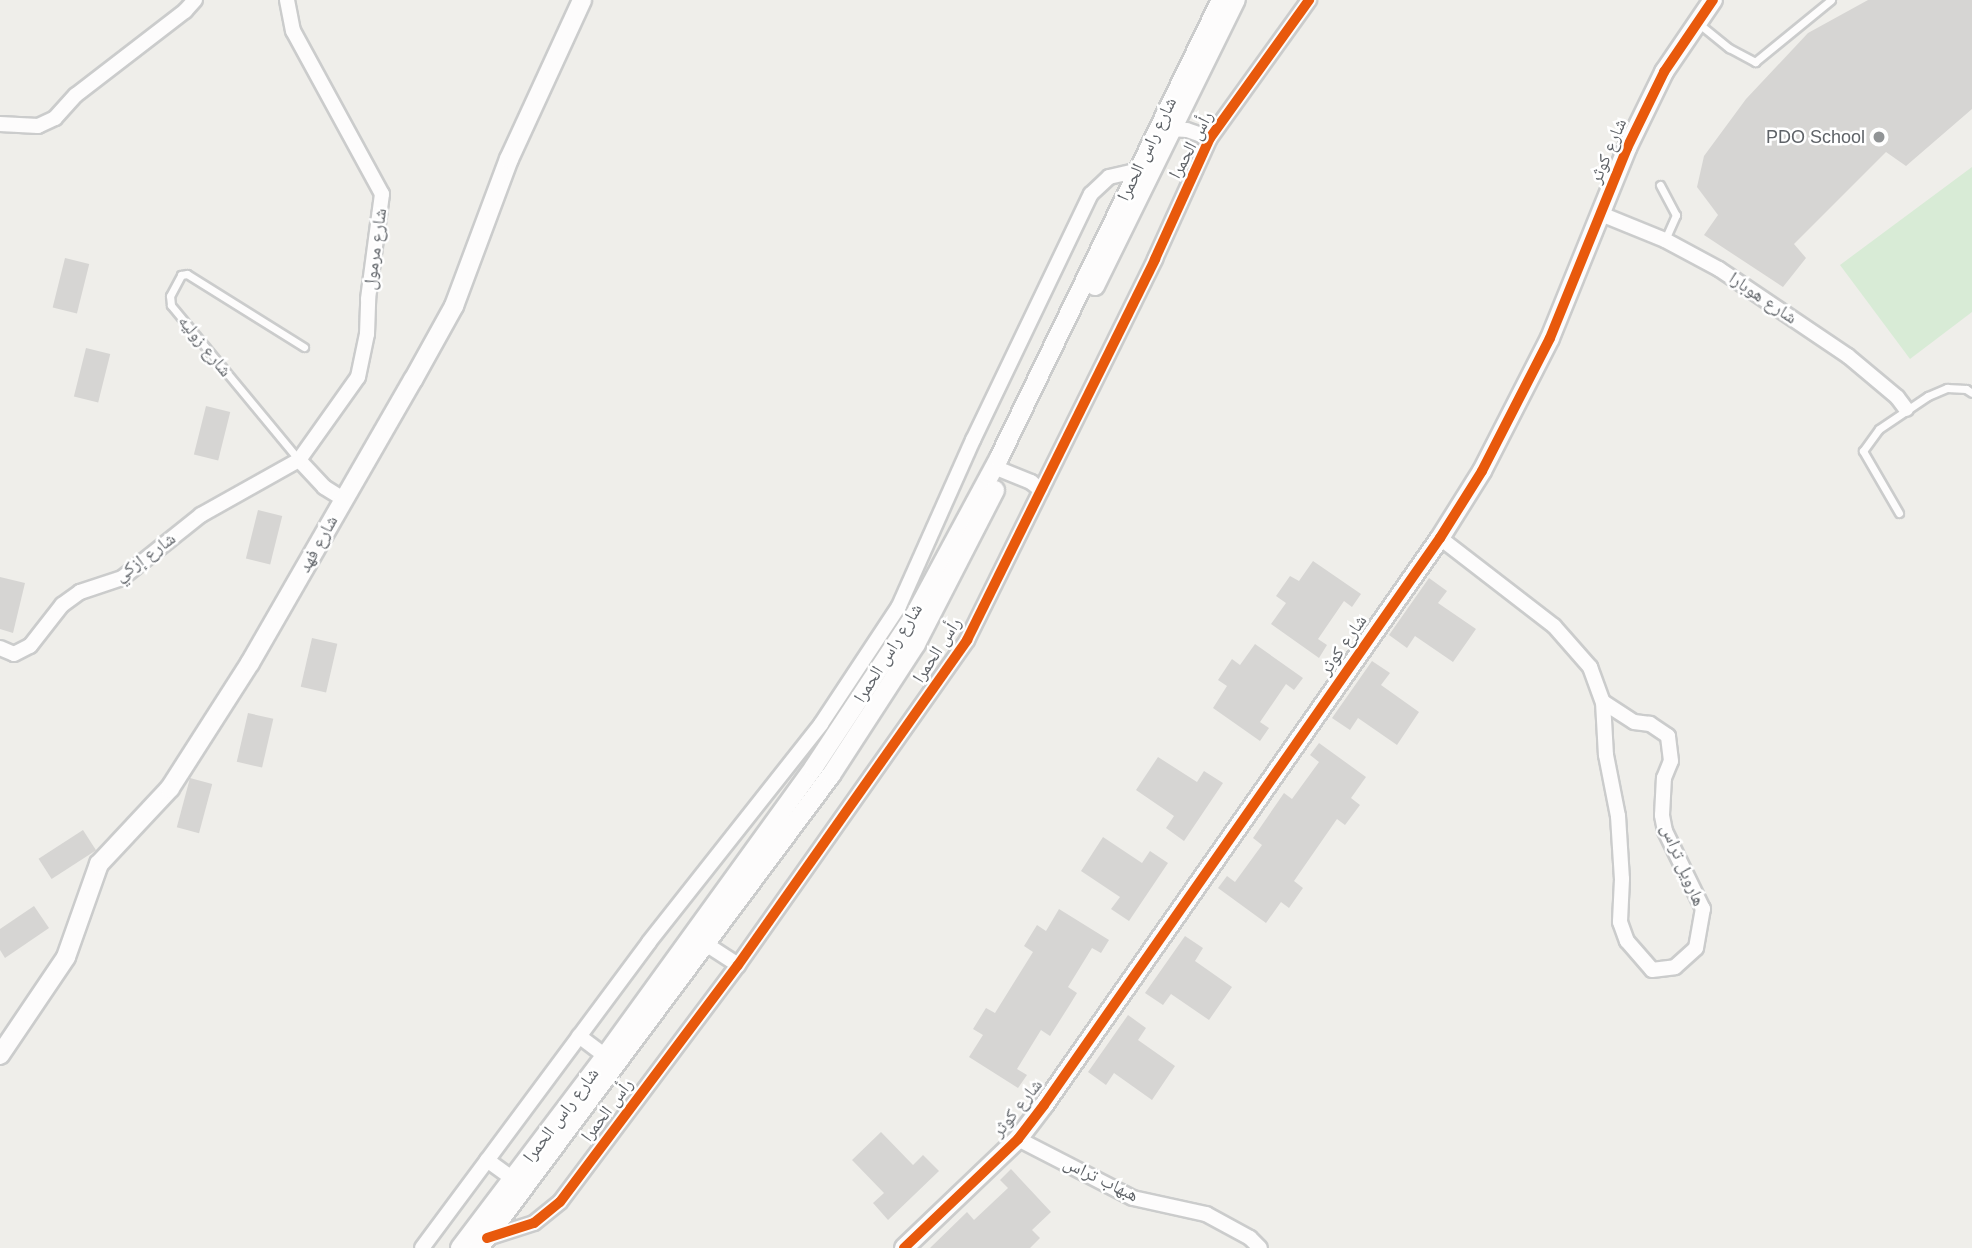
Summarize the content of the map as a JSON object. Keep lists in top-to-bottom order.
{
  "streets": {
    "street": [
      "رأس الحمرا",
      "شارع راس الحمرا",
      "شارع كوثر",
      "شارع مرمول",
      "شارع هوبارا",
      "شارع فهد",
      "شارع إزكي",
      "هارويل تراس",
      "هبهاب تراس"
    ],
    "lane": ["شارع زوليه"]
  },
  "crossings": [
    ["رأس الحمرا", "شارع راس الحمرا"],
    ["شارع كوثر", "شارع هوبارا"],
    ["شارع كوثر", "هارويل تراس"],
    ["شارع كوثر", "هبهاب تراس"],
    ["شارع مرمول", "شارع زوليه"],
    ["شارع مرمول", "شارع إزكي"],
    ["شارع زوليه", "شارع إزكي"]
  ],
  "places": ["PDO School"]
}
